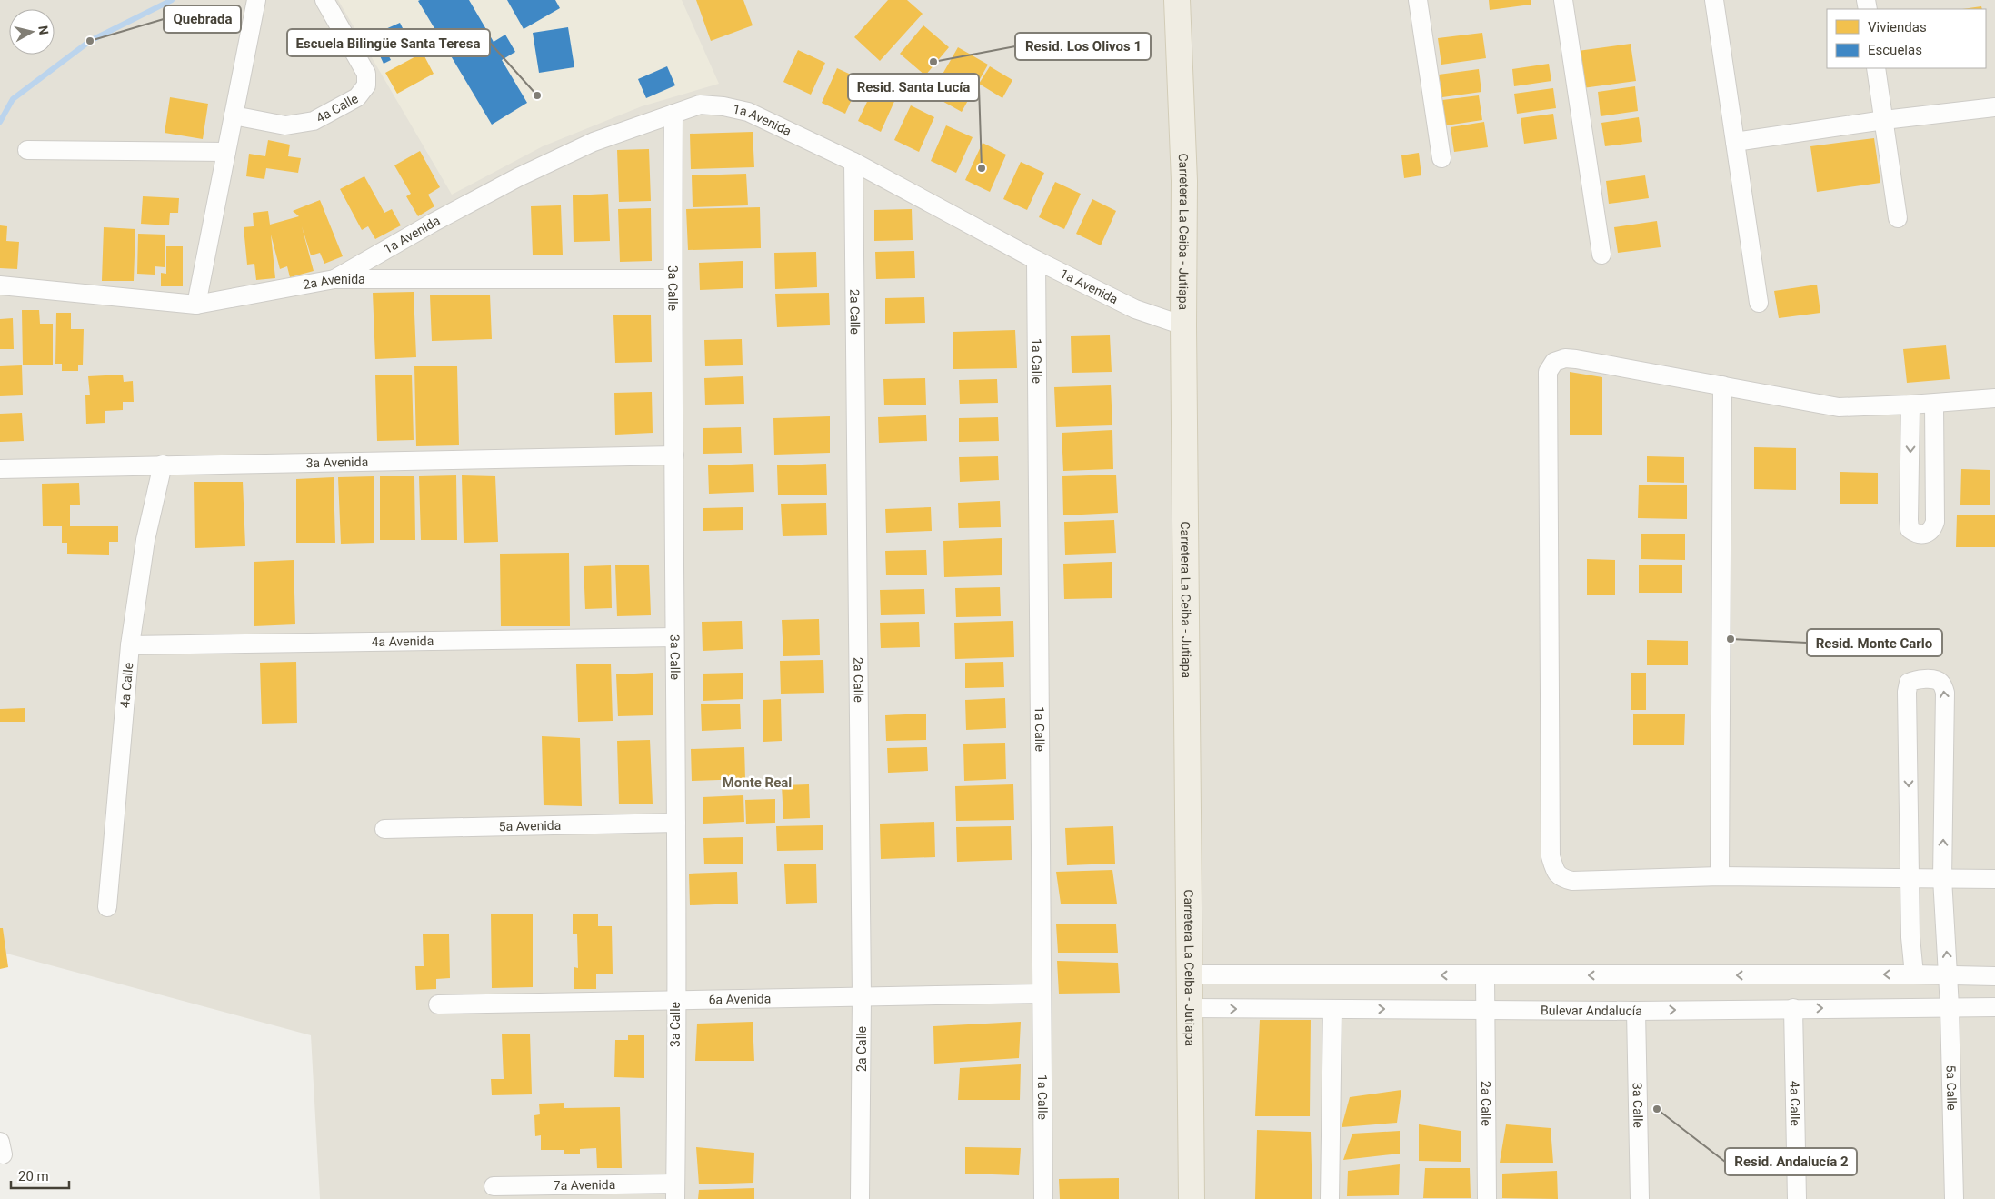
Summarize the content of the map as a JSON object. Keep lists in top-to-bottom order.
{
  "streets": {
    "main road": ["Carretera La Ceiba - Jutiapa"],
    "street": [
      "4a Calle",
      "1a Avenida",
      "2a Avenida",
      "3a Calle",
      "2a Calle",
      "1a Calle",
      "3a Avenida",
      "4a Avenida",
      "5a Avenida",
      "6a Avenida",
      "Bulevar Andalucía",
      "5a Calle",
      "7a Avenida"
    ]
  },
  "crossings": [
    ["4a Calle", "3a Avenida"],
    ["4a Calle", "4a Avenida"],
    ["4a Calle", "Bulevar Andalucía"],
    ["1a Avenida", "Carretera La Ceiba - Jutiapa"],
    ["1a Avenida", "2a Avenida"],
    ["1a Avenida", "3a Calle"],
    ["1a Avenida", "2a Calle"],
    ["1a Avenida", "1a Calle"],
    ["Carretera La Ceiba - Jutiapa", "Bulevar Andalucía"],
    ["2a Avenida", "3a Calle"],
    ["3a Calle", "3a Avenida"],
    ["3a Calle", "4a Avenida"],
    ["3a Calle", "5a Avenida"],
    ["3a Calle", "6a Avenida"],
    ["3a Calle", "Bulevar Andalucía"],
    ["3a Calle", "7a Avenida"],
    ["2a Calle", "6a Avenida"],
    ["2a Calle", "Bulevar Andalucía"],
    ["1a Calle", "6a Avenida"],
    ["Bulevar Andalucía", "5a Calle"]
  ],
  "districts": ["Monte Real"],
  "places": [
    "Quebrada",
    "Resid. Los Olivos 1",
    "Escuela Bilingüe Santa Teresa",
    "Resid. Santa Lucía",
    "Resid. Monte Carlo",
    "Resid. Andalucía 2"
  ],
  "legend": ["Viviendas", "Escuelas"],
  "scale_bar": "20 m",
  "north": "right"
}
